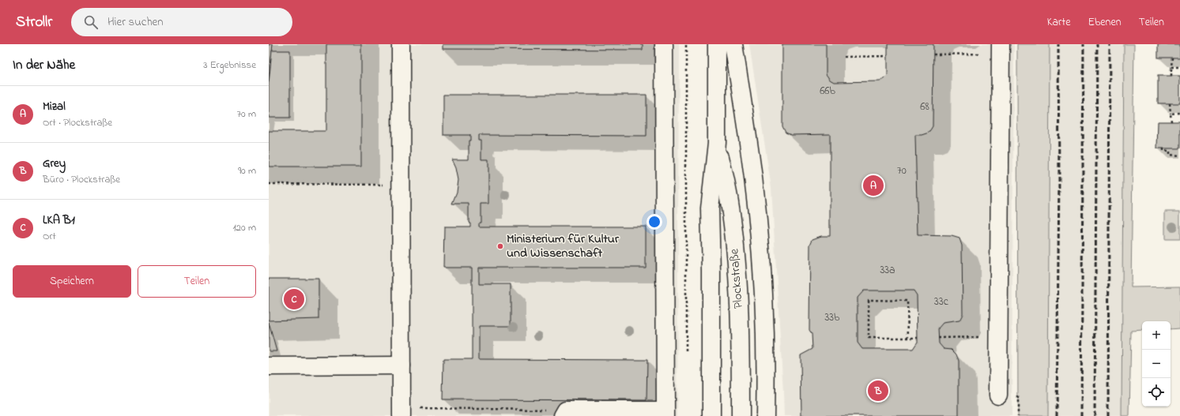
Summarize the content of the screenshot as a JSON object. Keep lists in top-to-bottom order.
{
  "streets": {
    "main road": ["Plockstraße"]
  },
  "places": ["Ministerium für Kultur und Wissenschaft"],
  "house_numbers": [
    "66b",
    "68",
    "70",
    "33a",
    "33c",
    "33b"
  ],
  "page": {
    "header": "Strollr",
    "search": "Hier suchen",
    "nav": ["Karte", "Ebenen", "Teilen"],
    "heading": ["In der Nähe", "3 Ergebnisse"],
    "list": [
      {
        "mark": "A",
        "name": "Mizal",
        "note": "Ort · Plockstraße",
        "value": "70 m"
      },
      {
        "mark": "B",
        "name": "Grey",
        "note": "Büro · Plockstraße",
        "value": "90 m"
      },
      {
        "mark": "C",
        "name": "LKA B1",
        "note": "Ort",
        "value": "120 m"
      }
    ],
    "pins": ["A", "C", "B"],
    "buttons": ["Speichern", "Teilen"],
    "map_buttons": ["+", "−"]
  }
}
